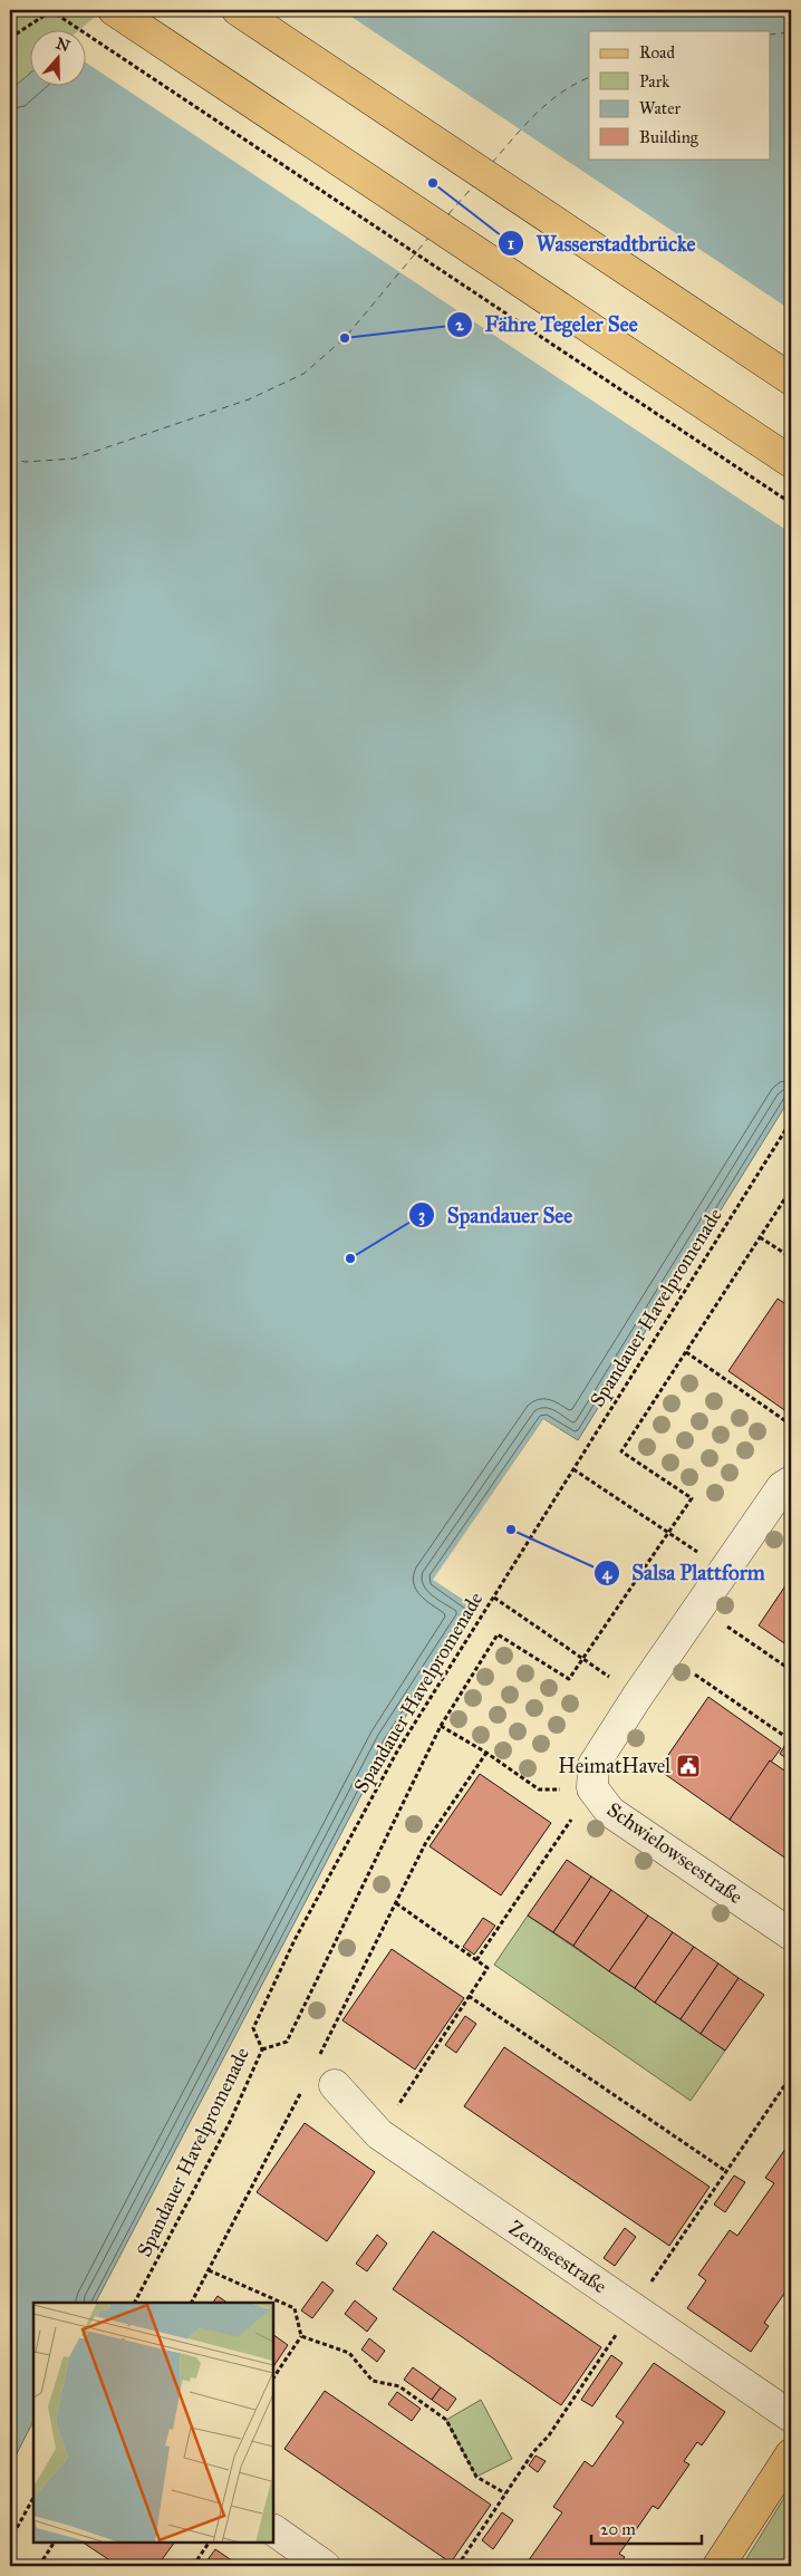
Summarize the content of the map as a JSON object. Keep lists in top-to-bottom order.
{
  "streets": {
    "street": ["Schwielowseestraße", "Zernseestraße"],
    "path": ["Spandauer Havelpromenade"]
  },
  "places": {
    "other": [
      "Wasserstadtbrücke",
      "Fähre Tegeler See",
      "Spandauer See",
      "Salsa Plattform"
    ],
    "public building": ["HeimatHavel"]
  },
  "legend": [
    "Road",
    "Park",
    "Water",
    "Building"
  ],
  "scale_bar": "20 m",
  "north": "top"
}
